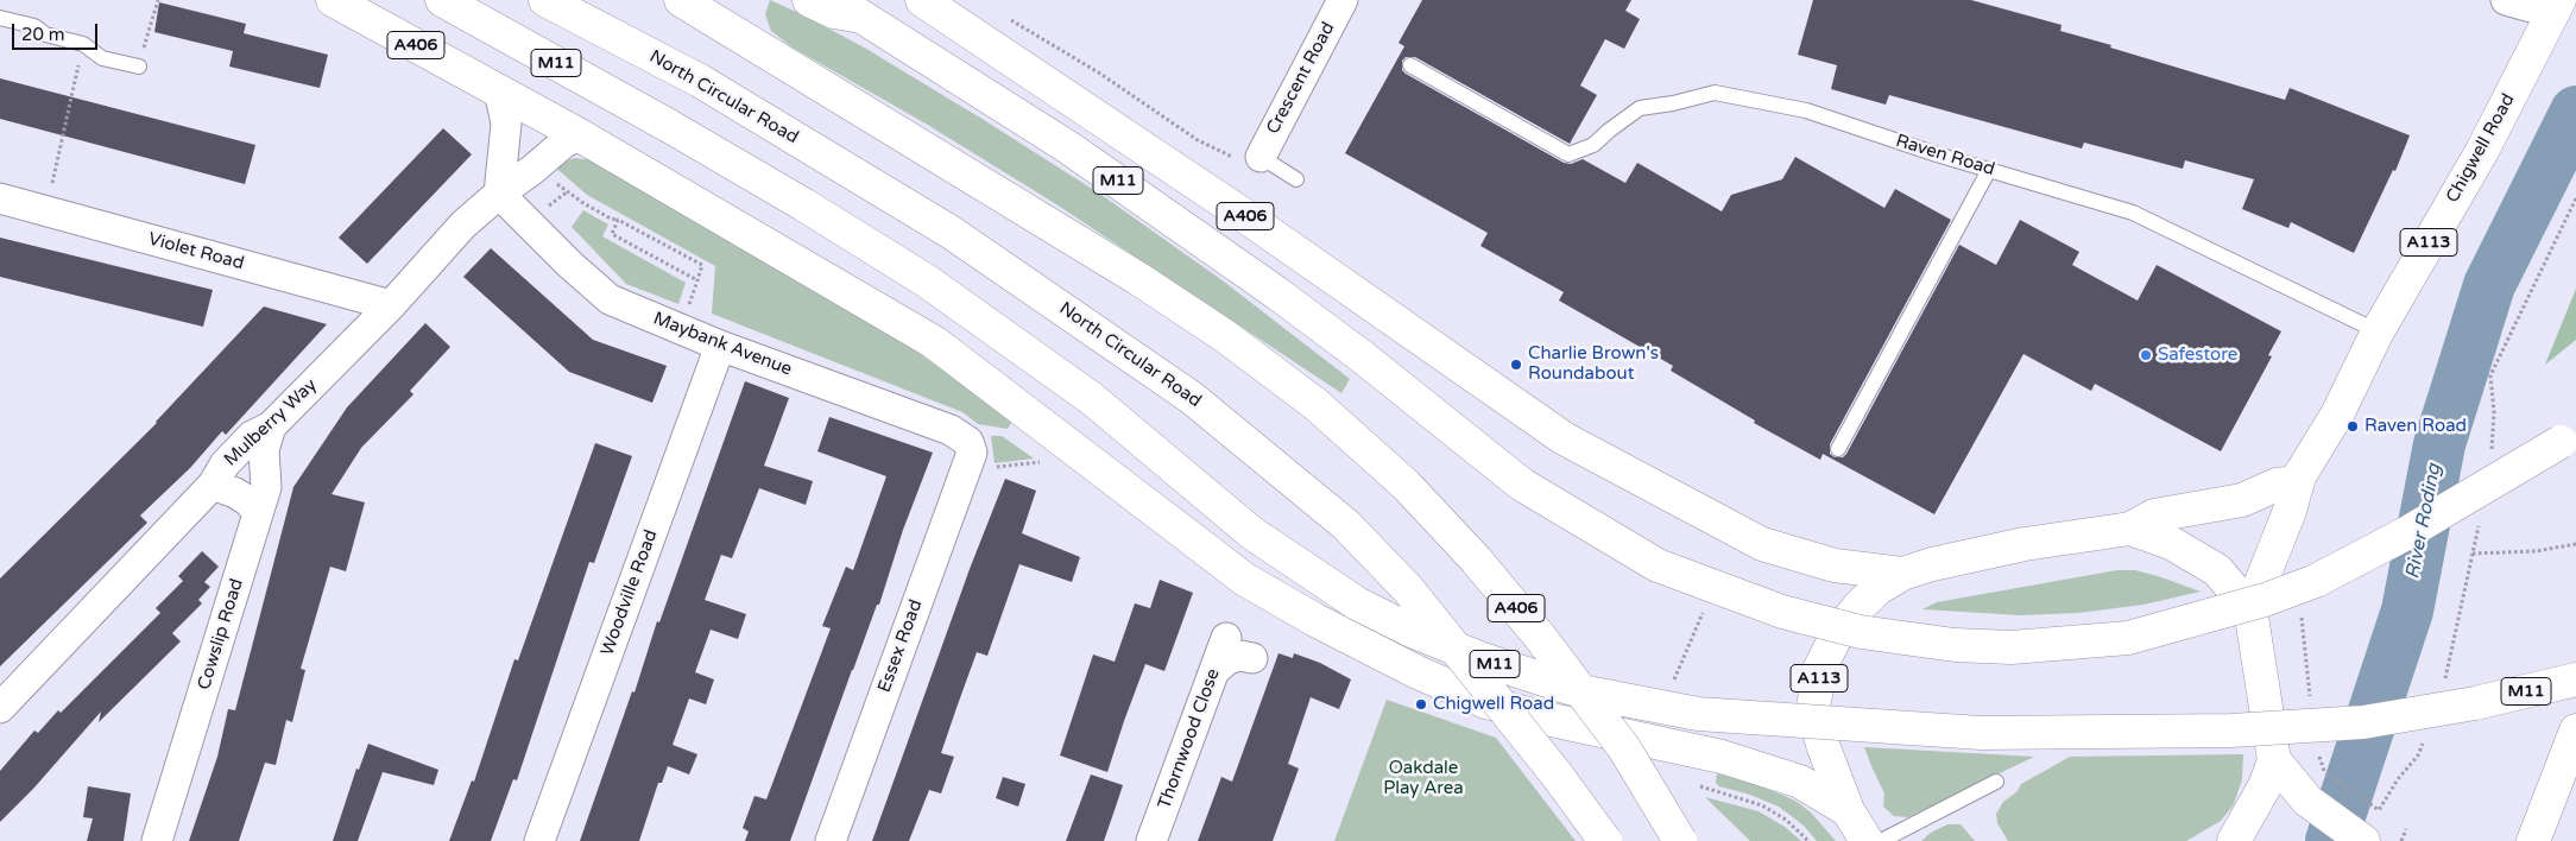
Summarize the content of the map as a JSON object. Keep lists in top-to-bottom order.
{
  "streets": {
    "main road": [
      "A406",
      "M11",
      "North Circular Road",
      "Chigwell Road",
      "A113"
    ],
    "street": [
      "Crescent Road",
      "Violet Road",
      "Maybank Avenue",
      "Mulberry Way",
      "Woodville Road",
      "Cowslip Road",
      "Essex Road",
      "Thornwood Close"
    ],
    "lane": ["Raven Road"]
  },
  "crossings": [
    ["A406", "A113"],
    ["A406", "Mulberry Way"],
    ["Chigwell Road", "Raven Road"],
    ["Chigwell Road", "A113"],
    ["Violet Road", "Mulberry Way"],
    ["Maybank Avenue", "Mulberry Way"],
    ["Maybank Avenue", "Woodville Road"],
    ["Maybank Avenue", "Essex Road"],
    ["Mulberry Way", "Cowslip Road"]
  ],
  "water": ["River Roding"],
  "parks": ["Oakdale Play Area"],
  "places": [
    "Safestore",
    "Charlie Brown's Roundabout",
    "Raven Road",
    "Chigwell Road"
  ],
  "scale_bar": "20 m"
}
